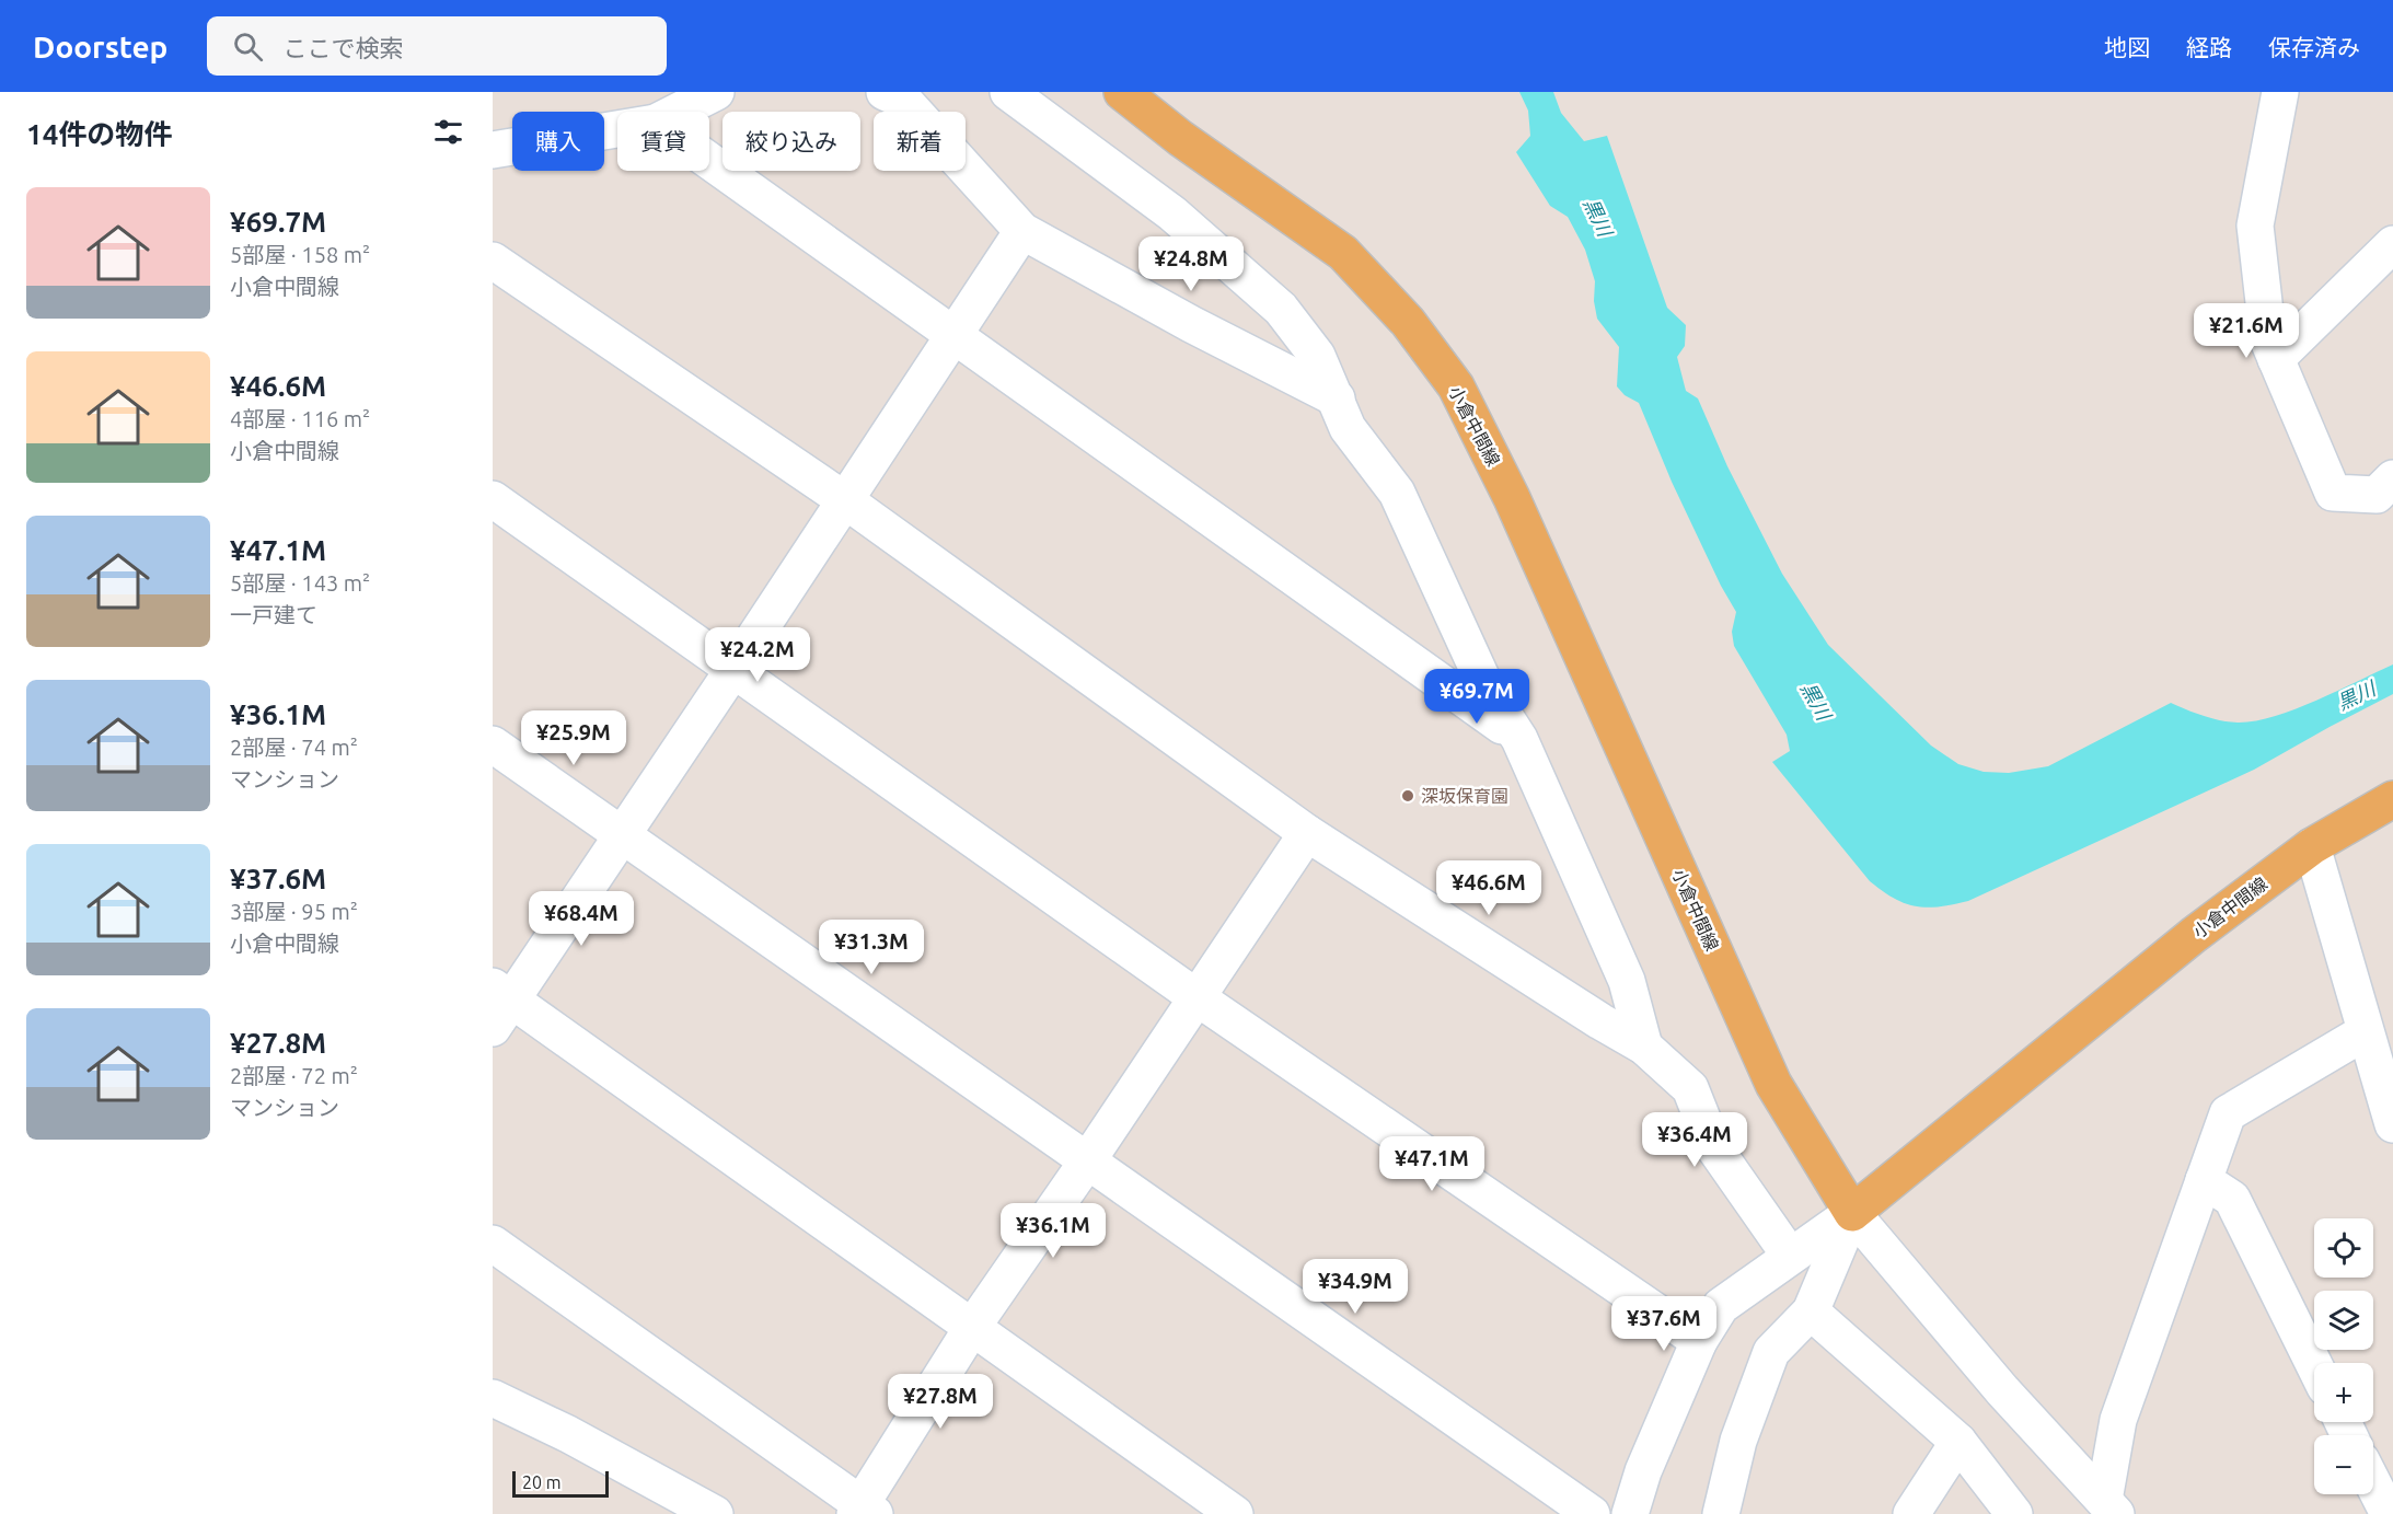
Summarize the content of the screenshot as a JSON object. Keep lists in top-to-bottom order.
{
  "streets": {
    "main road": ["小倉中間線"]
  },
  "water": ["黒川"],
  "places": ["深坂保育園"],
  "scale_bar": "20 m",
  "page": {
    "header": "Doorstep",
    "search": "ここで検索",
    "nav": ["地図", "経路", "保存済み"],
    "heading": "14件の物件",
    "chip": [
      "購入",
      "賃貸",
      "絞り込み",
      "新着"
    ],
    "list": [
      {
        "name": "¥69.7M",
        "note": "5部屋 · 158 m² · 小倉中間線"
      },
      {
        "name": "¥46.6M",
        "note": "4部屋 · 116 m² · 小倉中間線"
      },
      {
        "name": "¥47.1M",
        "note": "5部屋 · 143 m² · 一戸建て"
      },
      {
        "name": "¥36.1M",
        "note": "2部屋 · 74 m² · マンション"
      },
      {
        "name": "¥37.6M",
        "note": "3部屋 · 95 m² · 小倉中間線"
      },
      {
        "name": "¥27.8M",
        "note": "2部屋 · 72 m² · マンション"
      }
    ],
    "price": [
      "¥24.8M",
      "¥21.6M",
      "¥24.2M",
      "¥69.7M",
      "¥25.9M",
      "¥46.6M",
      "¥68.4M",
      "¥31.3M",
      "¥36.4M",
      "¥47.1M",
      "¥36.1M",
      "¥34.9M",
      "¥37.6M",
      "¥27.8M"
    ],
    "map_buttons": ["+", "−"],
    "scale": "20 m"
  }
}
